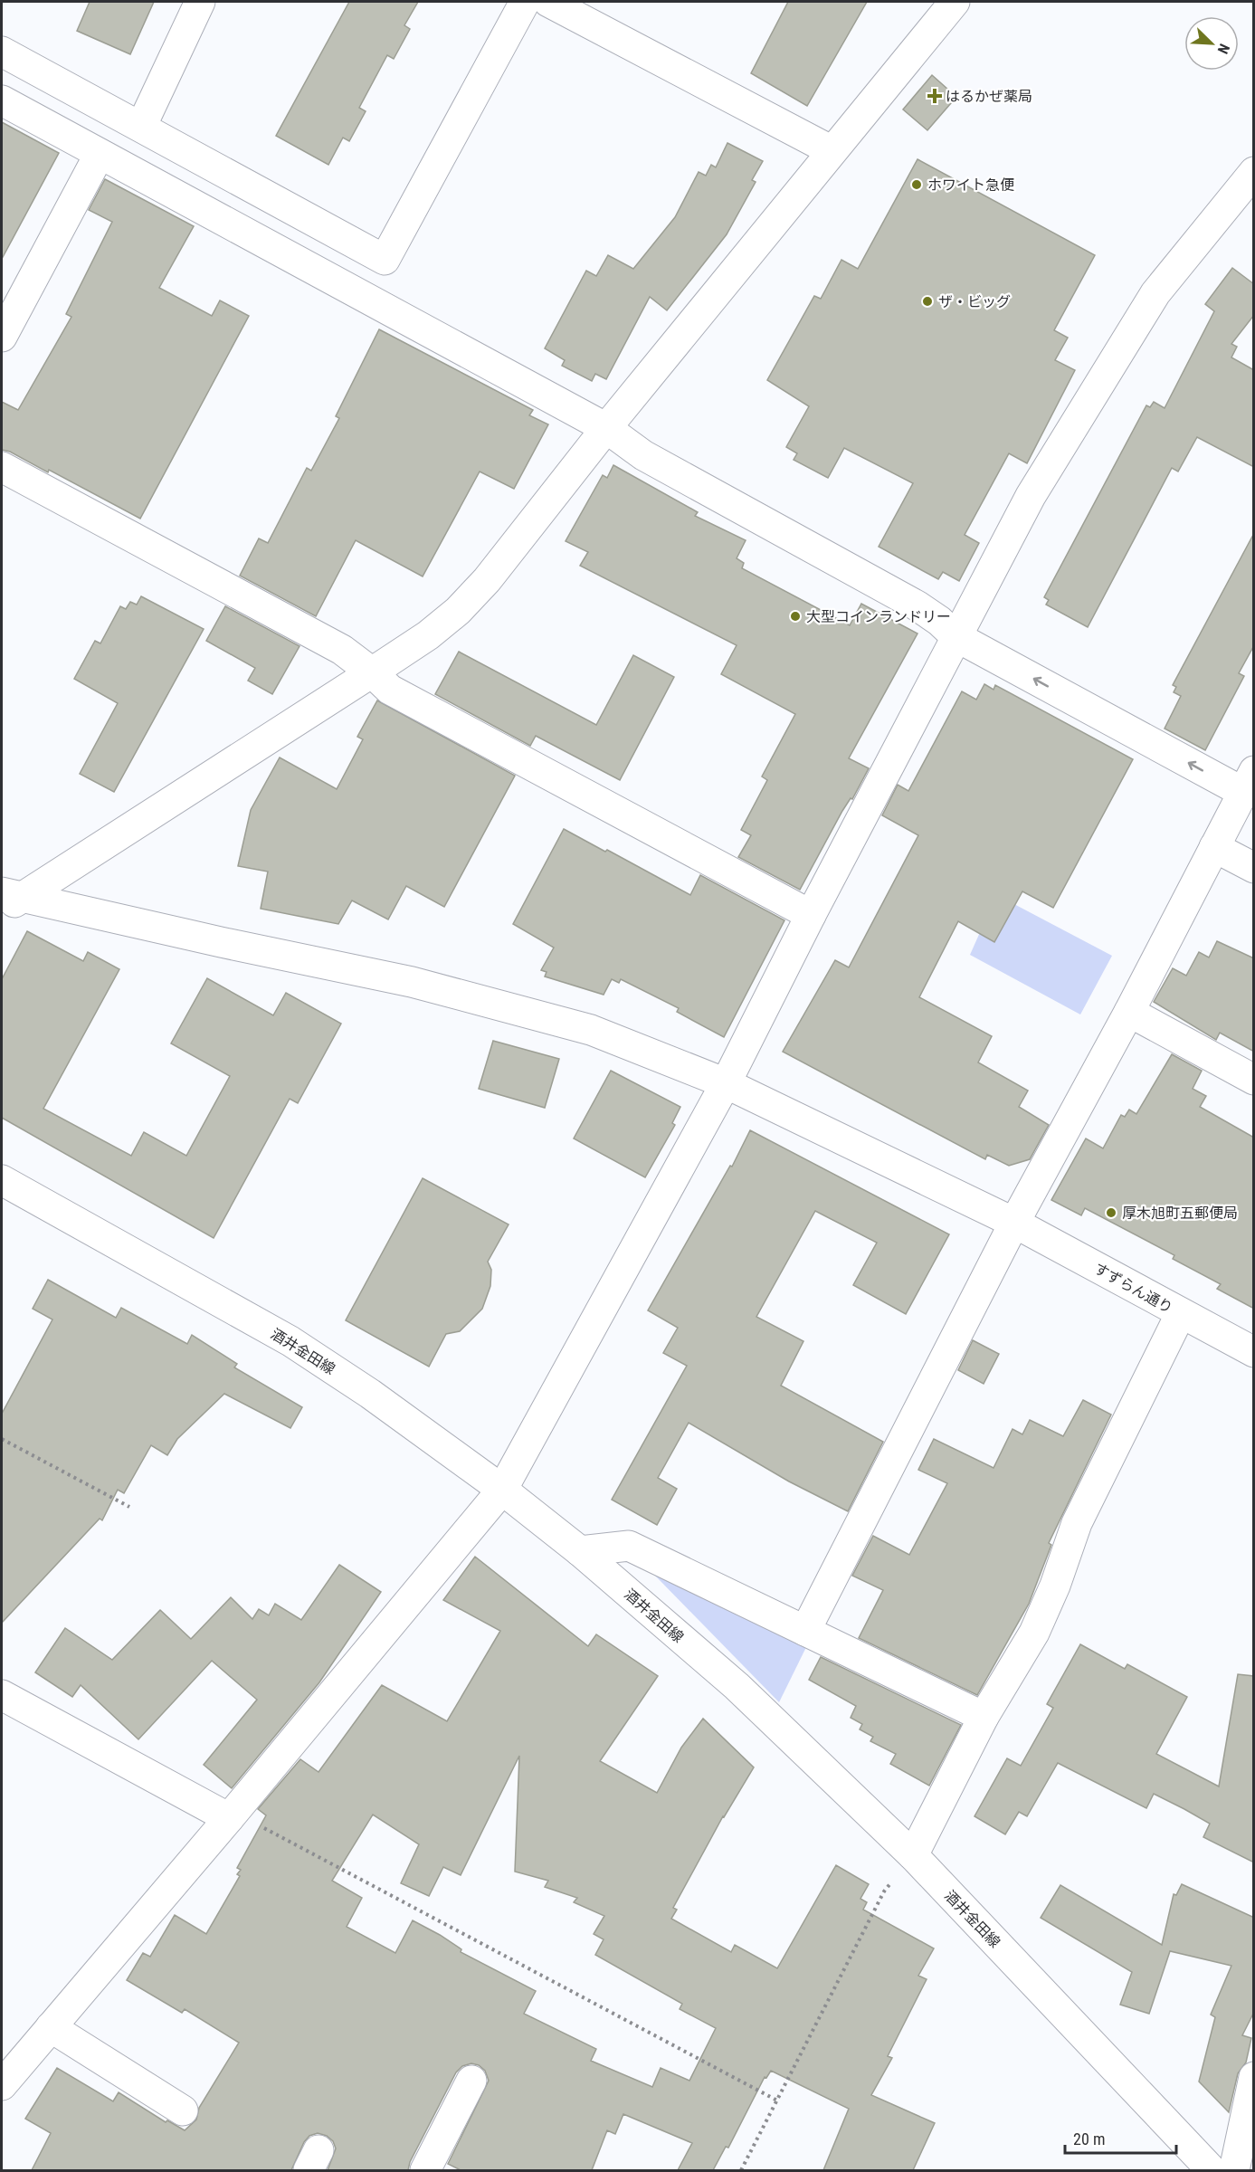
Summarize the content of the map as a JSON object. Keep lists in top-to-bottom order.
{
  "streets": {
    "street": ["すずらん通り", "酒井金田線"]
  },
  "places": {
    "health": ["はるかぜ薬局"],
    "other": [
      "ホワイト急便",
      "ザ・ビッグ",
      "大型コインランドリー",
      "厚木旭町五郵便局"
    ]
  },
  "scale_bar": "20 m",
  "north": "bottom right"
}
